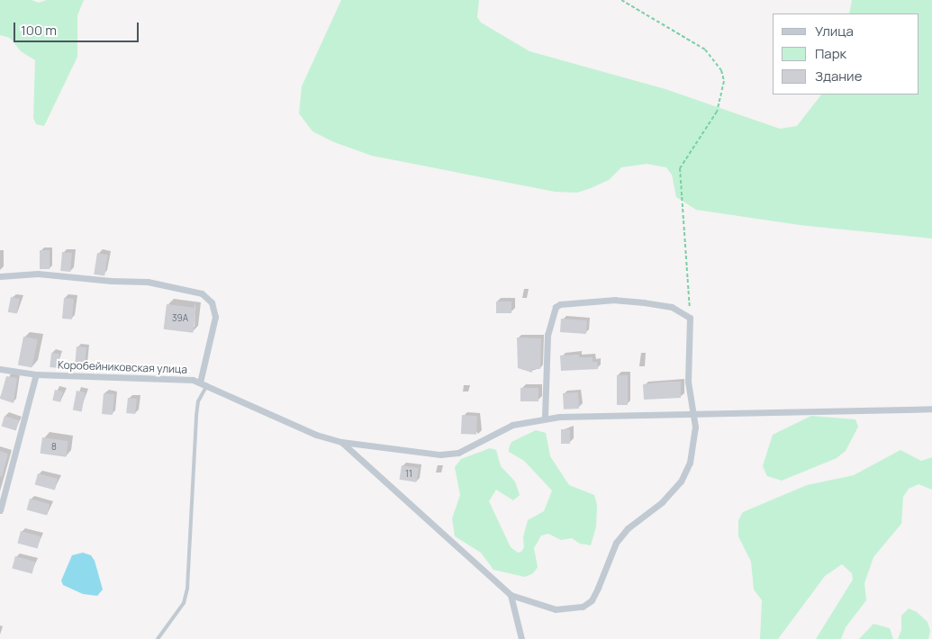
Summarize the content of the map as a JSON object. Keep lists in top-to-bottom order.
{
  "streets": {
    "street": ["Коробейниковская улица"]
  },
  "house_numbers": ["39A", "8", "11"],
  "legend": ["Улица", "Парк", "Здание"],
  "scale_bar": "100 m"
}
